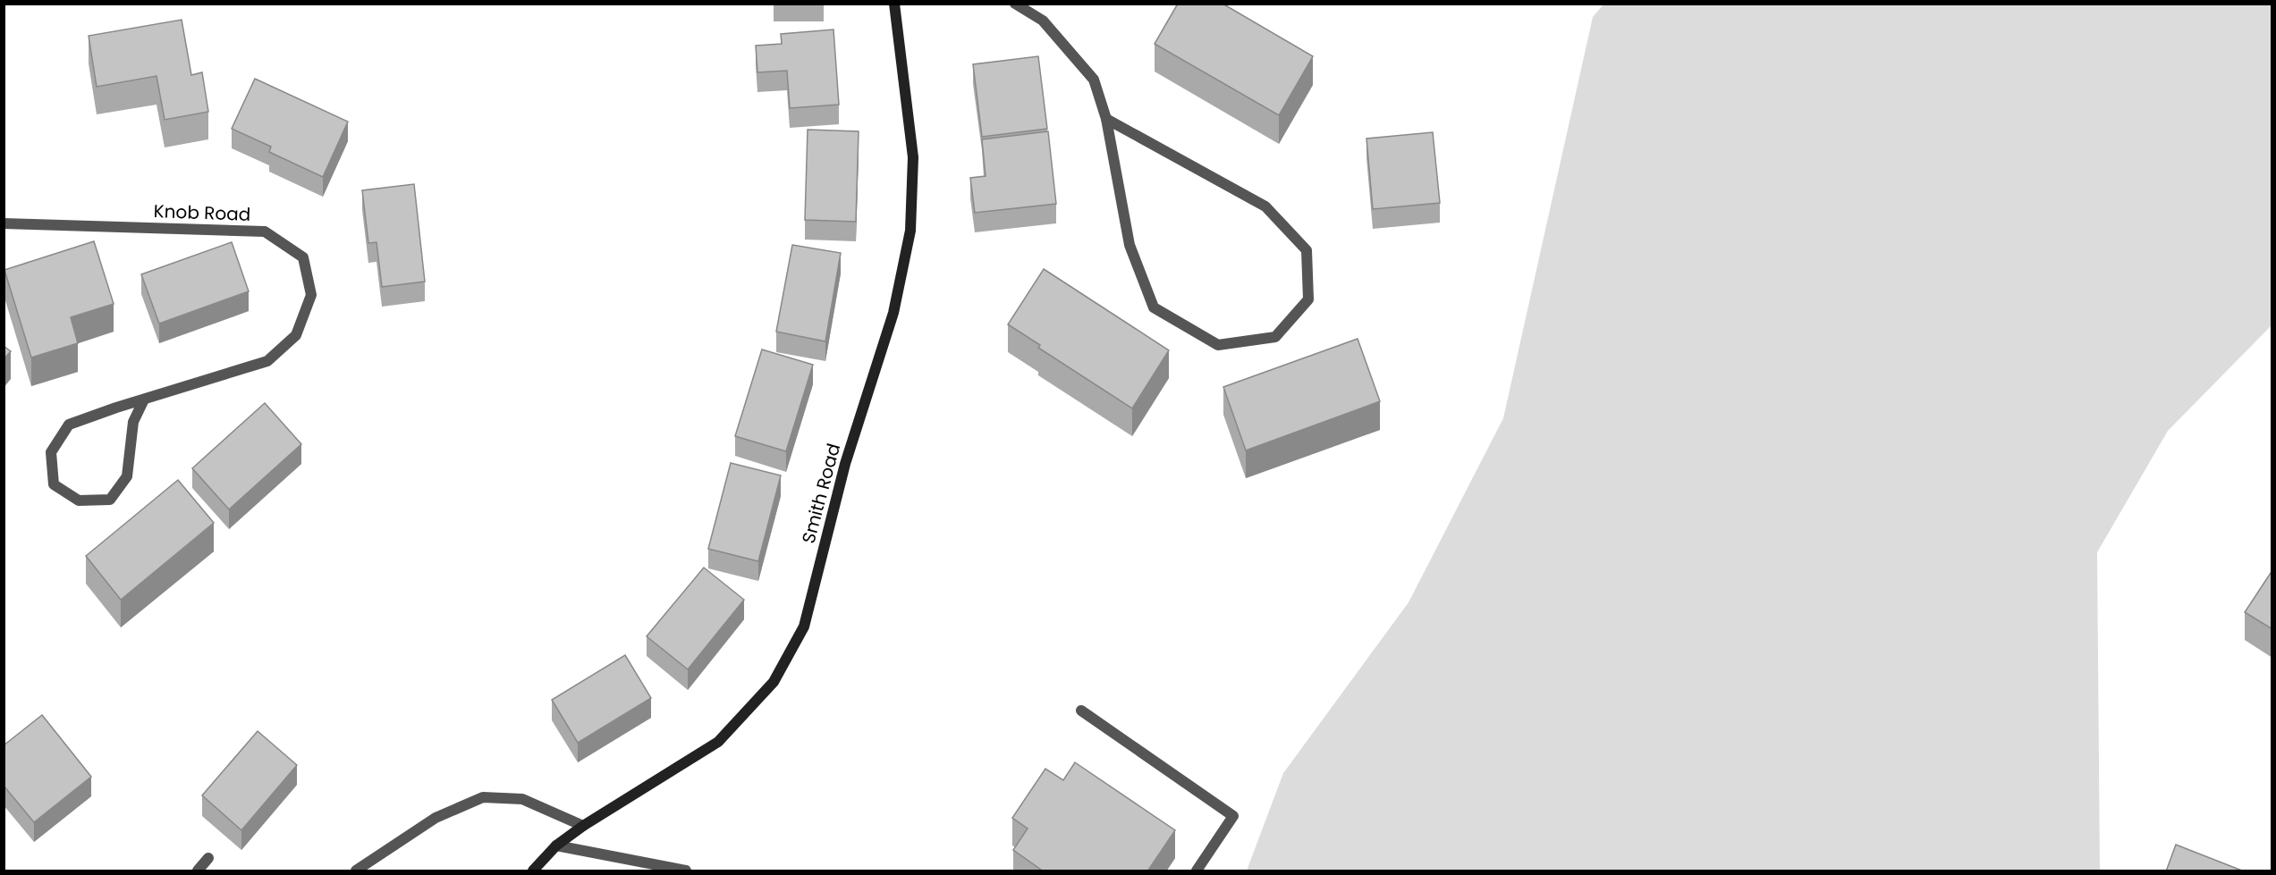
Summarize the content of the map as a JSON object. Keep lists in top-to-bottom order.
{
  "streets": {
    "street": ["Knob Road", "Smith Road"]
  }
}
